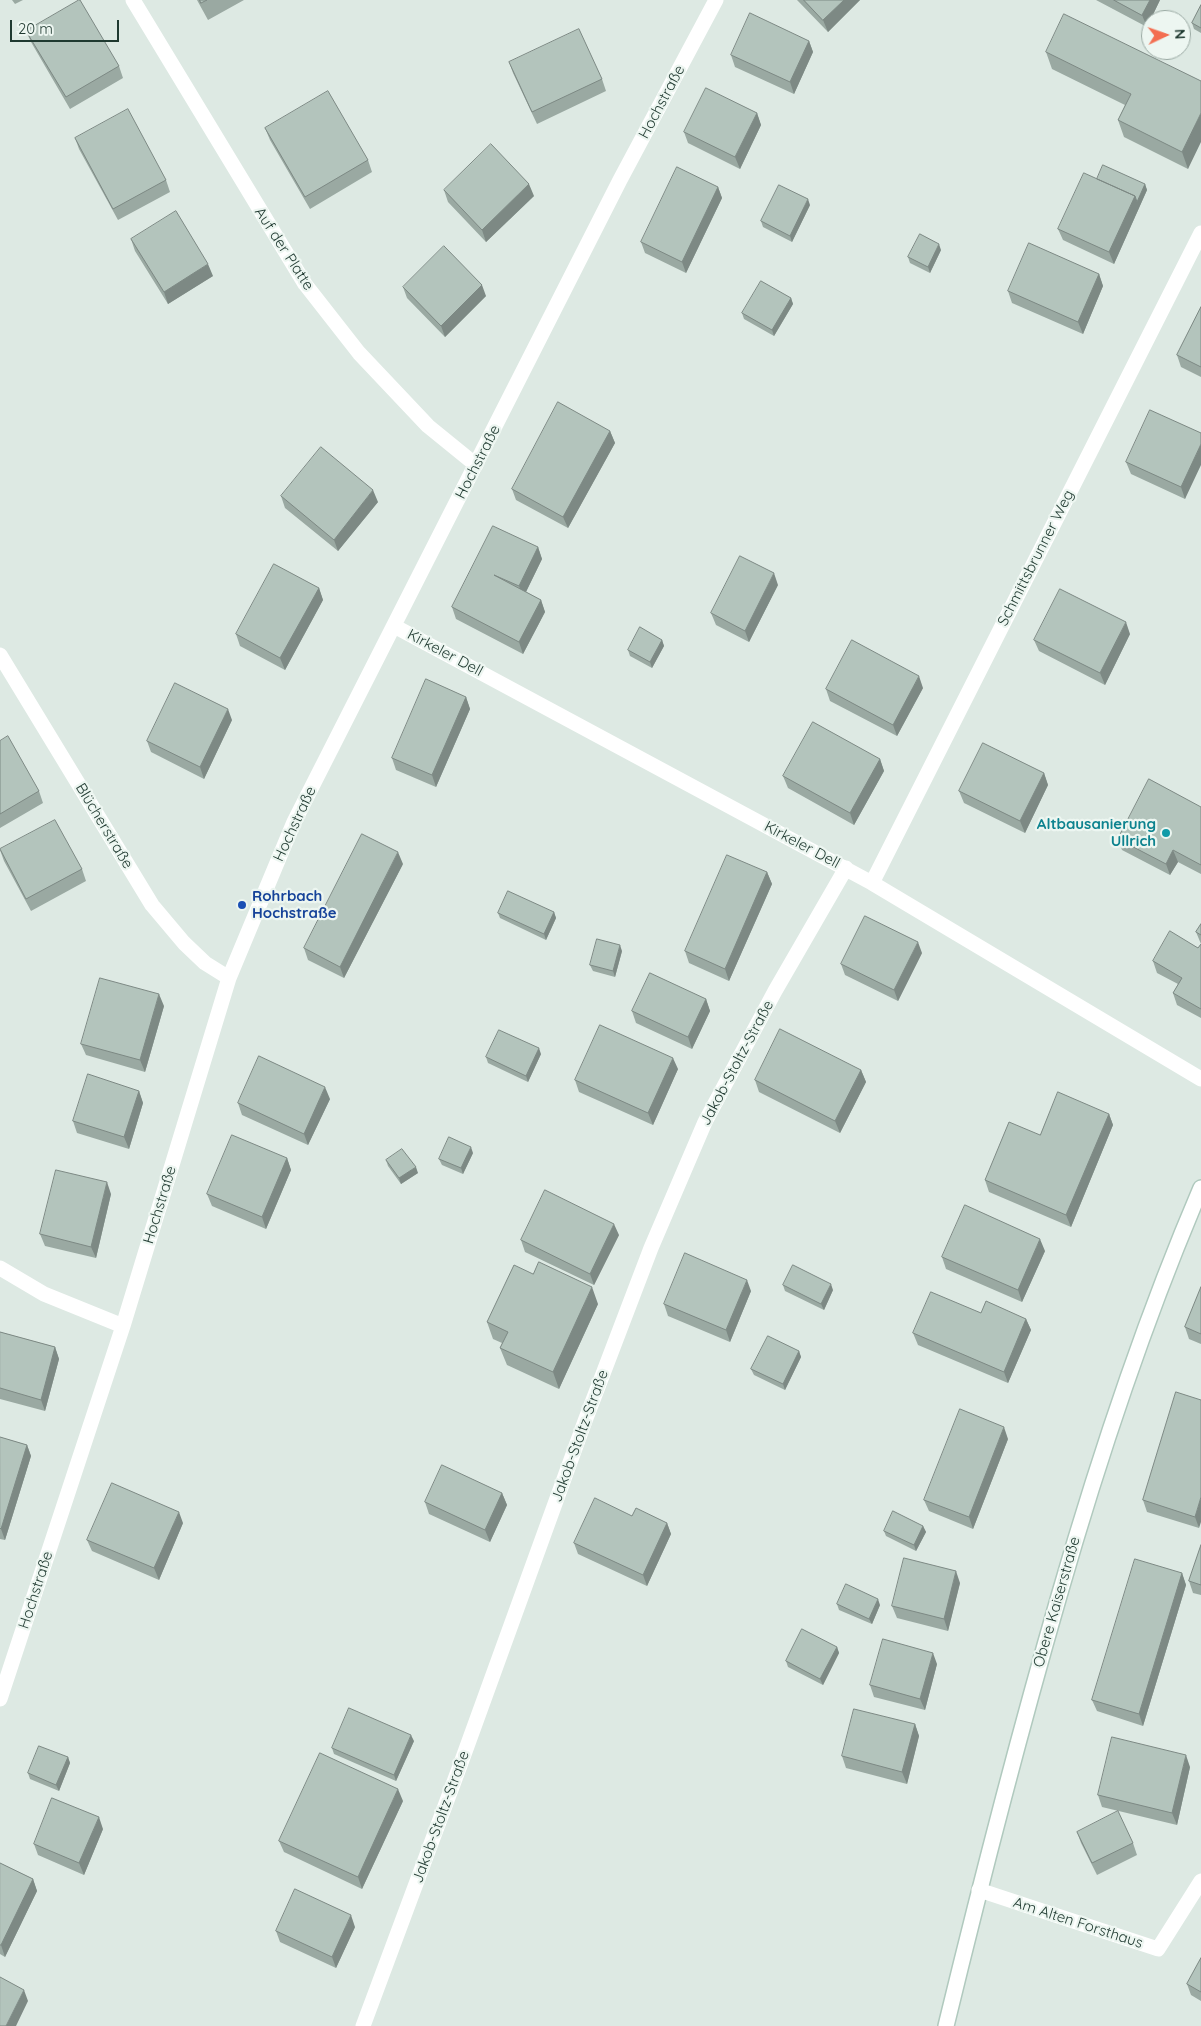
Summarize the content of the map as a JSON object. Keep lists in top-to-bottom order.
{
  "streets": {
    "street": [
      "Hochstraße",
      "Auf der Platte",
      "Schmittsbrunner Weg",
      "Kirkeler Dell",
      "Blücherstraße",
      "Jakob-Stoltz-Straße",
      "Obere Kaiserstraße",
      "Am Alten Forsthaus"
    ]
  },
  "crossings": [
    ["Hochstraße", "Auf der Platte"],
    ["Hochstraße", "Kirkeler Dell"],
    ["Hochstraße", "Blücherstraße"],
    ["Schmittsbrunner Weg", "Kirkeler Dell"],
    ["Kirkeler Dell", "Jakob-Stoltz-Straße"],
    ["Obere Kaiserstraße", "Am Alten Forsthaus"]
  ],
  "places": ["Altbausanierung Ullrich", "Rohrbach Hochstraße"],
  "scale_bar": "20 m",
  "north": "right"
}
